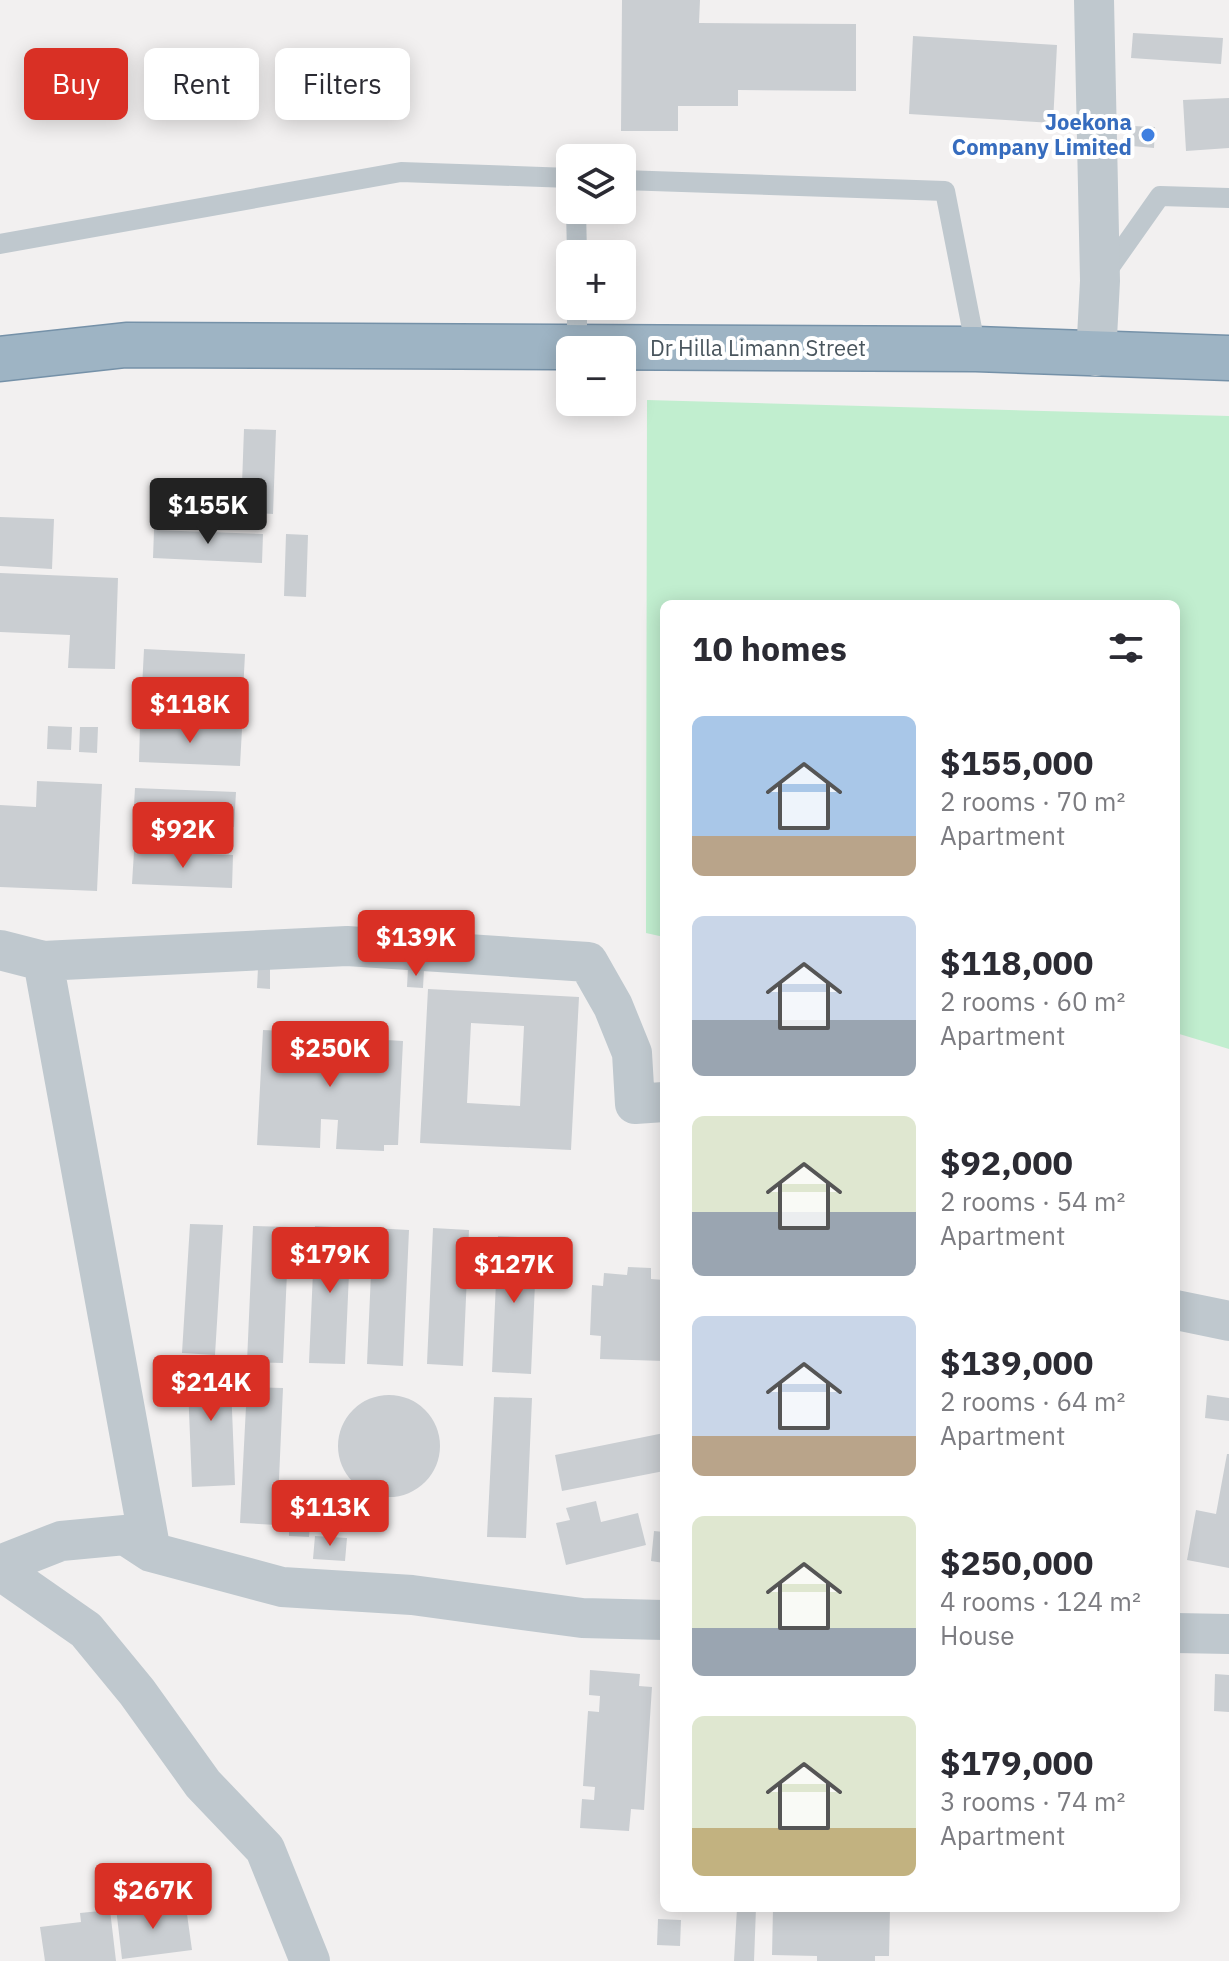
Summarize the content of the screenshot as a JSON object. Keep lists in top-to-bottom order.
{
  "streets": {
    "highway": ["Dr Hilla Limann Street"]
  },
  "places": ["Joekona Company Limited"],
  "page": {
    "chip": ["Buy", "Rent", "Filters"],
    "map_buttons": ["+", "−"],
    "price": [
      "$155K",
      "$118K",
      "$92K",
      "$139K",
      "$250K",
      "$179K",
      "$127K",
      "$214K",
      "$113K",
      "$267K"
    ],
    "heading": "10 homes",
    "list": [
      {
        "name": "$155,000",
        "note": "2 rooms · 70 m² · Apartment"
      },
      {
        "name": "$118,000",
        "note": "2 rooms · 60 m² · Apartment"
      },
      {
        "name": "$92,000",
        "note": "2 rooms · 54 m² · Apartment"
      },
      {
        "name": "$139,000",
        "note": "2 rooms · 64 m² · Apartment"
      },
      {
        "name": "$250,000",
        "note": "4 rooms · 124 m² · House"
      },
      {
        "name": "$179,000",
        "note": "3 rooms · 74 m² · Apartment"
      }
    ]
  }
}
